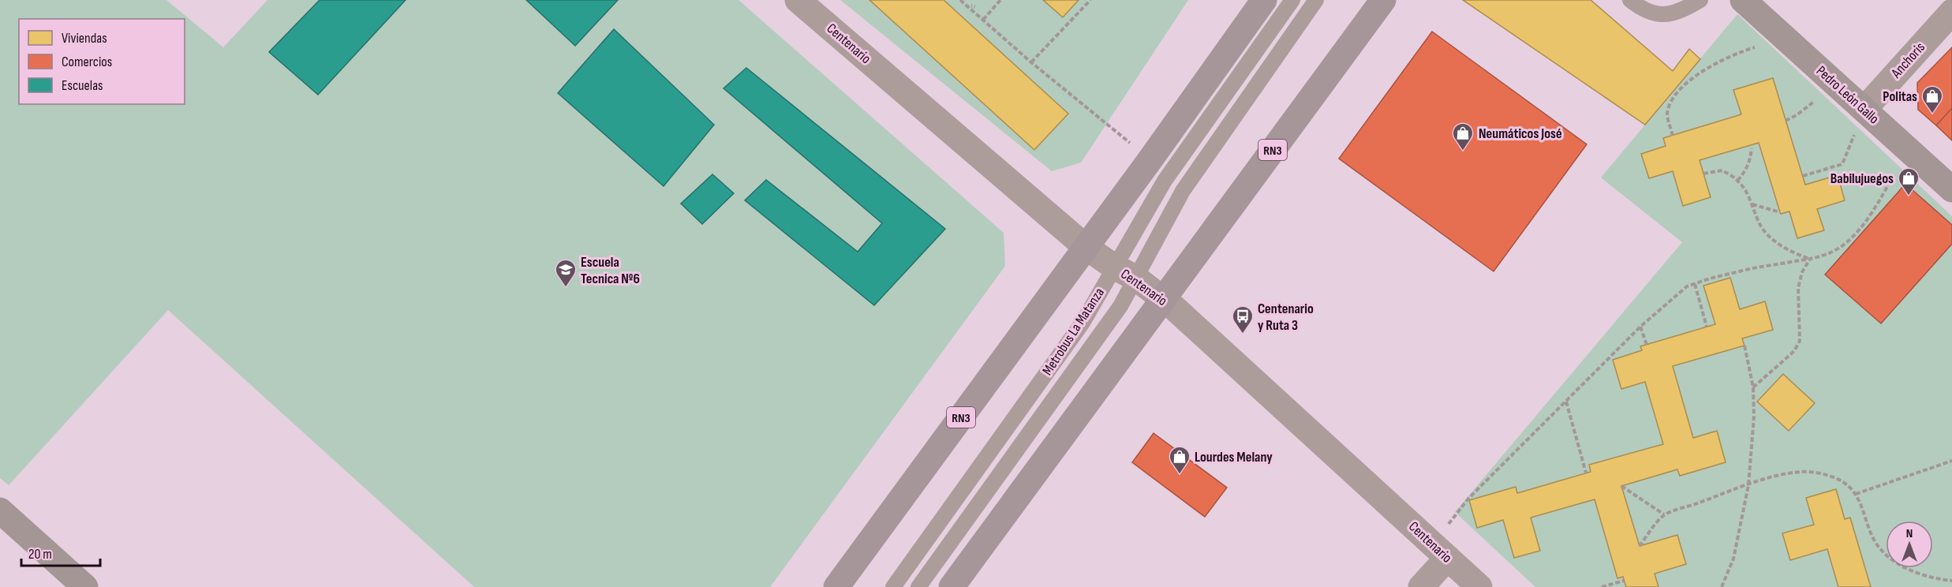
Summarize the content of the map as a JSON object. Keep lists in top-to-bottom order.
{
  "streets": {
    "highway": ["RN3"],
    "street": ["Centenario", "Anchoris", "Pedro León Gallo"],
    "lane": ["Metrobus La Matanza"]
  },
  "crossings": [
    ["Centenario", "RN3"],
    ["Centenario", "Metrobus La Matanza"],
    ["Anchoris", "Pedro León Gallo"]
  ],
  "places": {
    "shop": [
      "Politas",
      "Neumáticos José",
      "Babilujuegos",
      "Lourdes Melany"
    ],
    "school or university": ["Escuela Tecnica Nº6"],
    "bus stop": ["Centenario y Ruta 3"]
  },
  "legend": ["Viviendas", "Comercios", "Escuelas"],
  "scale_bar": "20 m",
  "north": "top"
}
